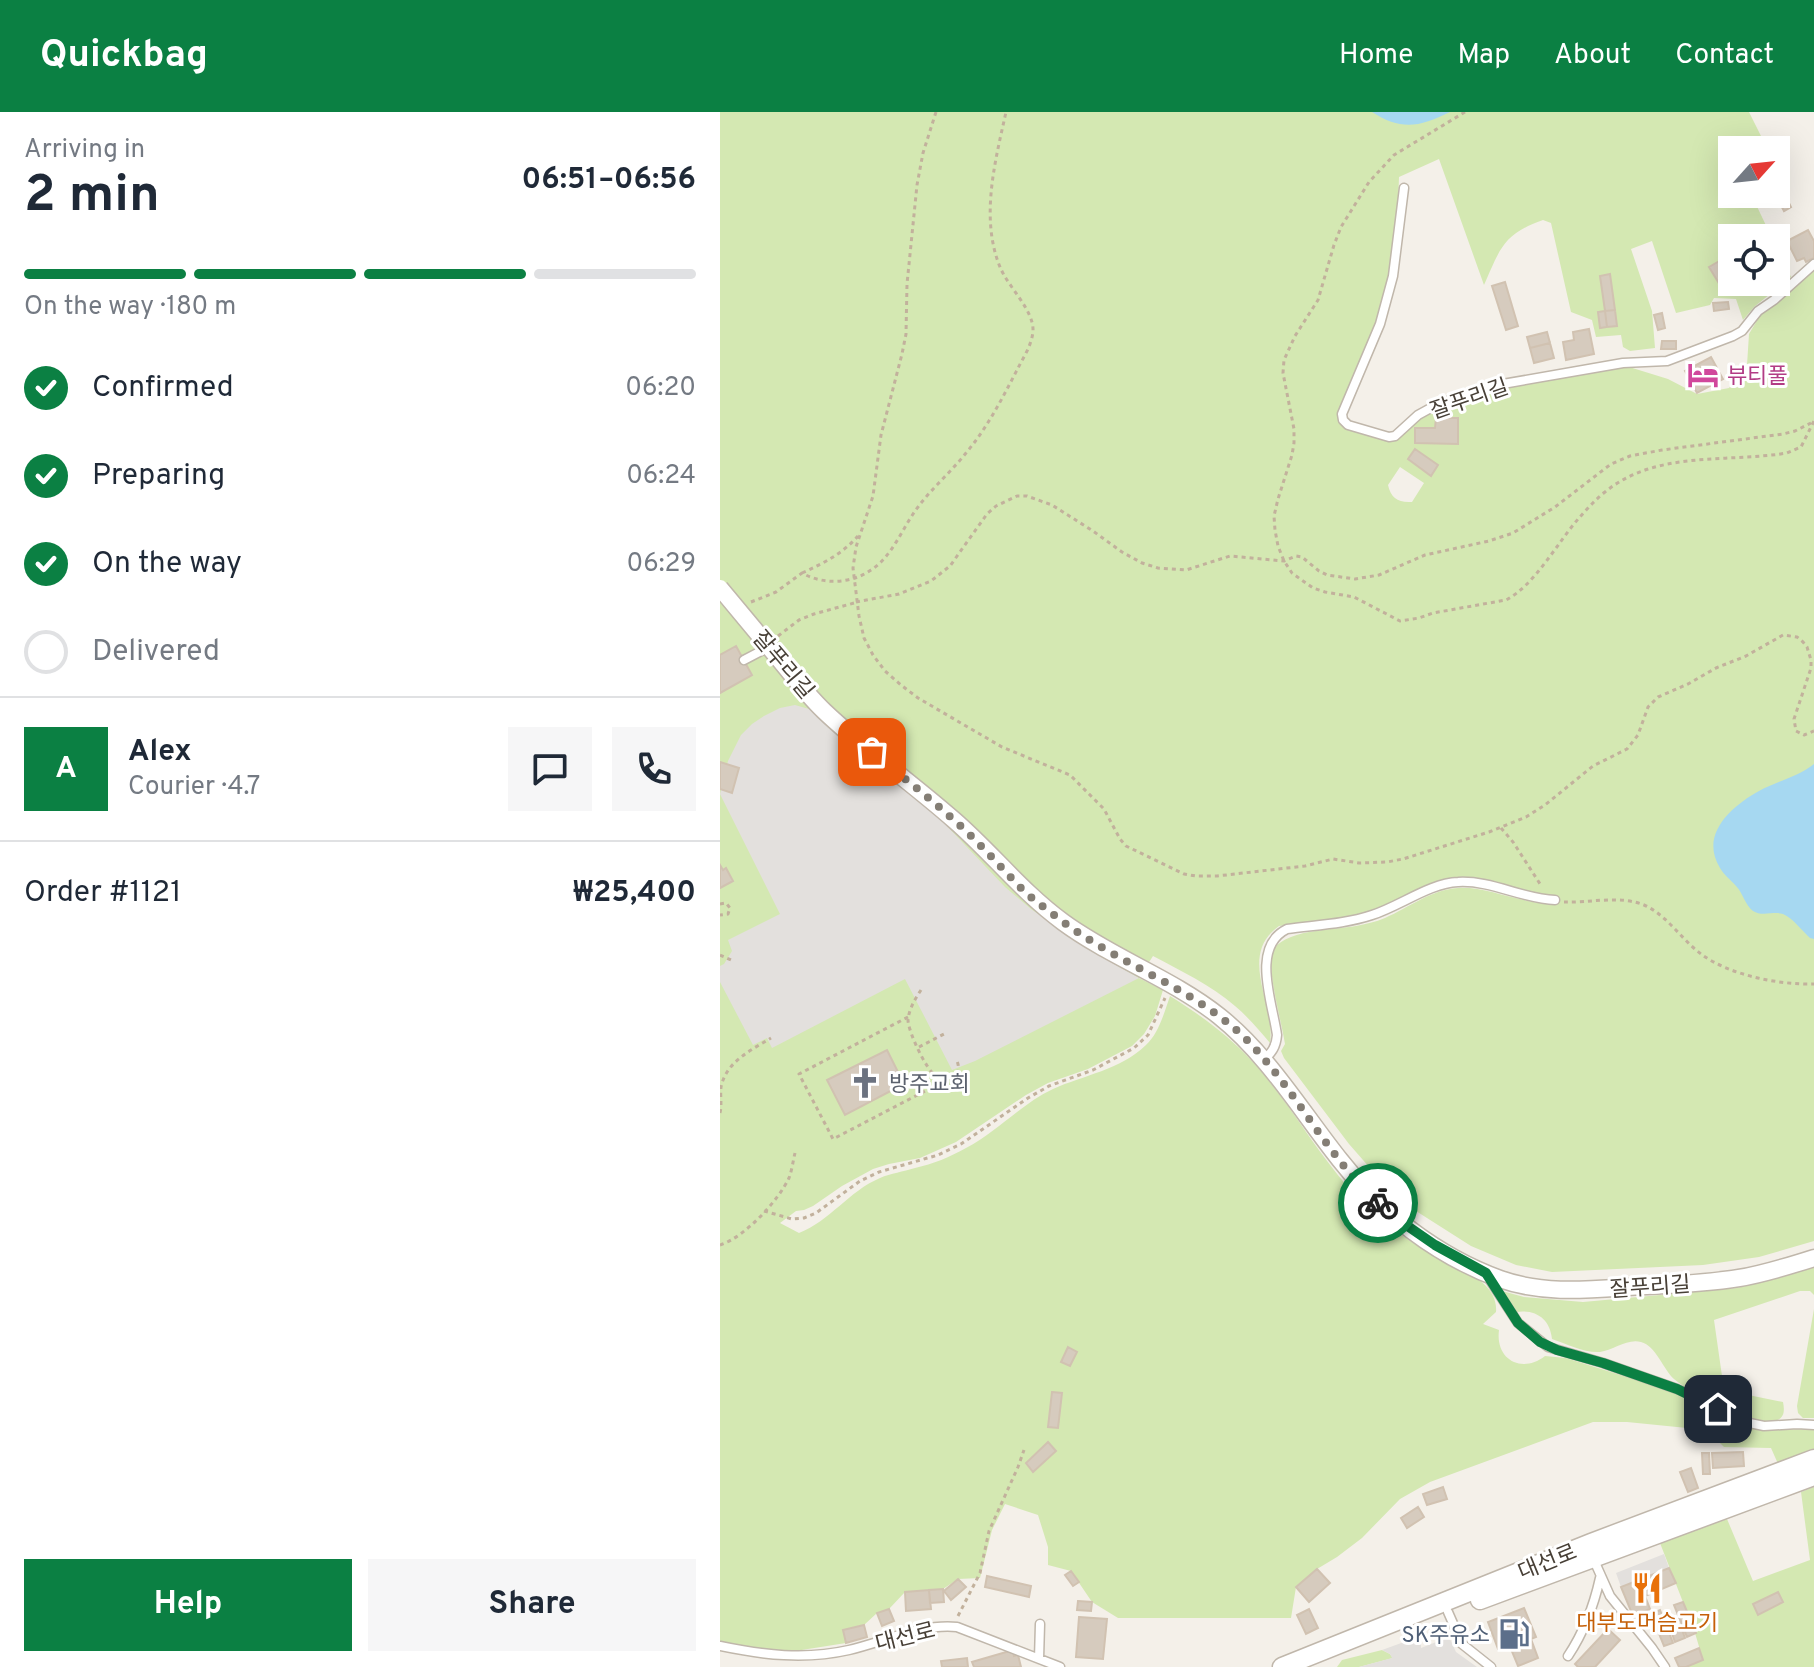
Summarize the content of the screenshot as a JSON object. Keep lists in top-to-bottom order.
{
  "streets": {
    "street": ["잘푸리길", "대선로"]
  },
  "places": {
    "hotel": ["뷰티풀"],
    "church": ["방주교회"],
    "restaurant": ["대부도머슴고기"],
    "fuel station": ["SK주유소"]
  },
  "north": "top right",
  "page": {
    "header": "Quickbag",
    "nav": [
      "Home",
      "Map",
      "About",
      "Contact"
    ],
    "heading": ["2 min", "Arriving in", "06:51–06:56"],
    "panel": [
      "Alex",
      "Courier · 4.7",
      "Order #1121",
      "₩25,400"
    ],
    "bar": "On the way · 180 m",
    "list": [
      ["Confirmed", "06:20"],
      ["Preparing", "06:24"],
      ["On the way", "06:29"],
      "Delivered"
    ],
    "round": "A",
    "buttons": ["Help", "Share"]
  }
}
